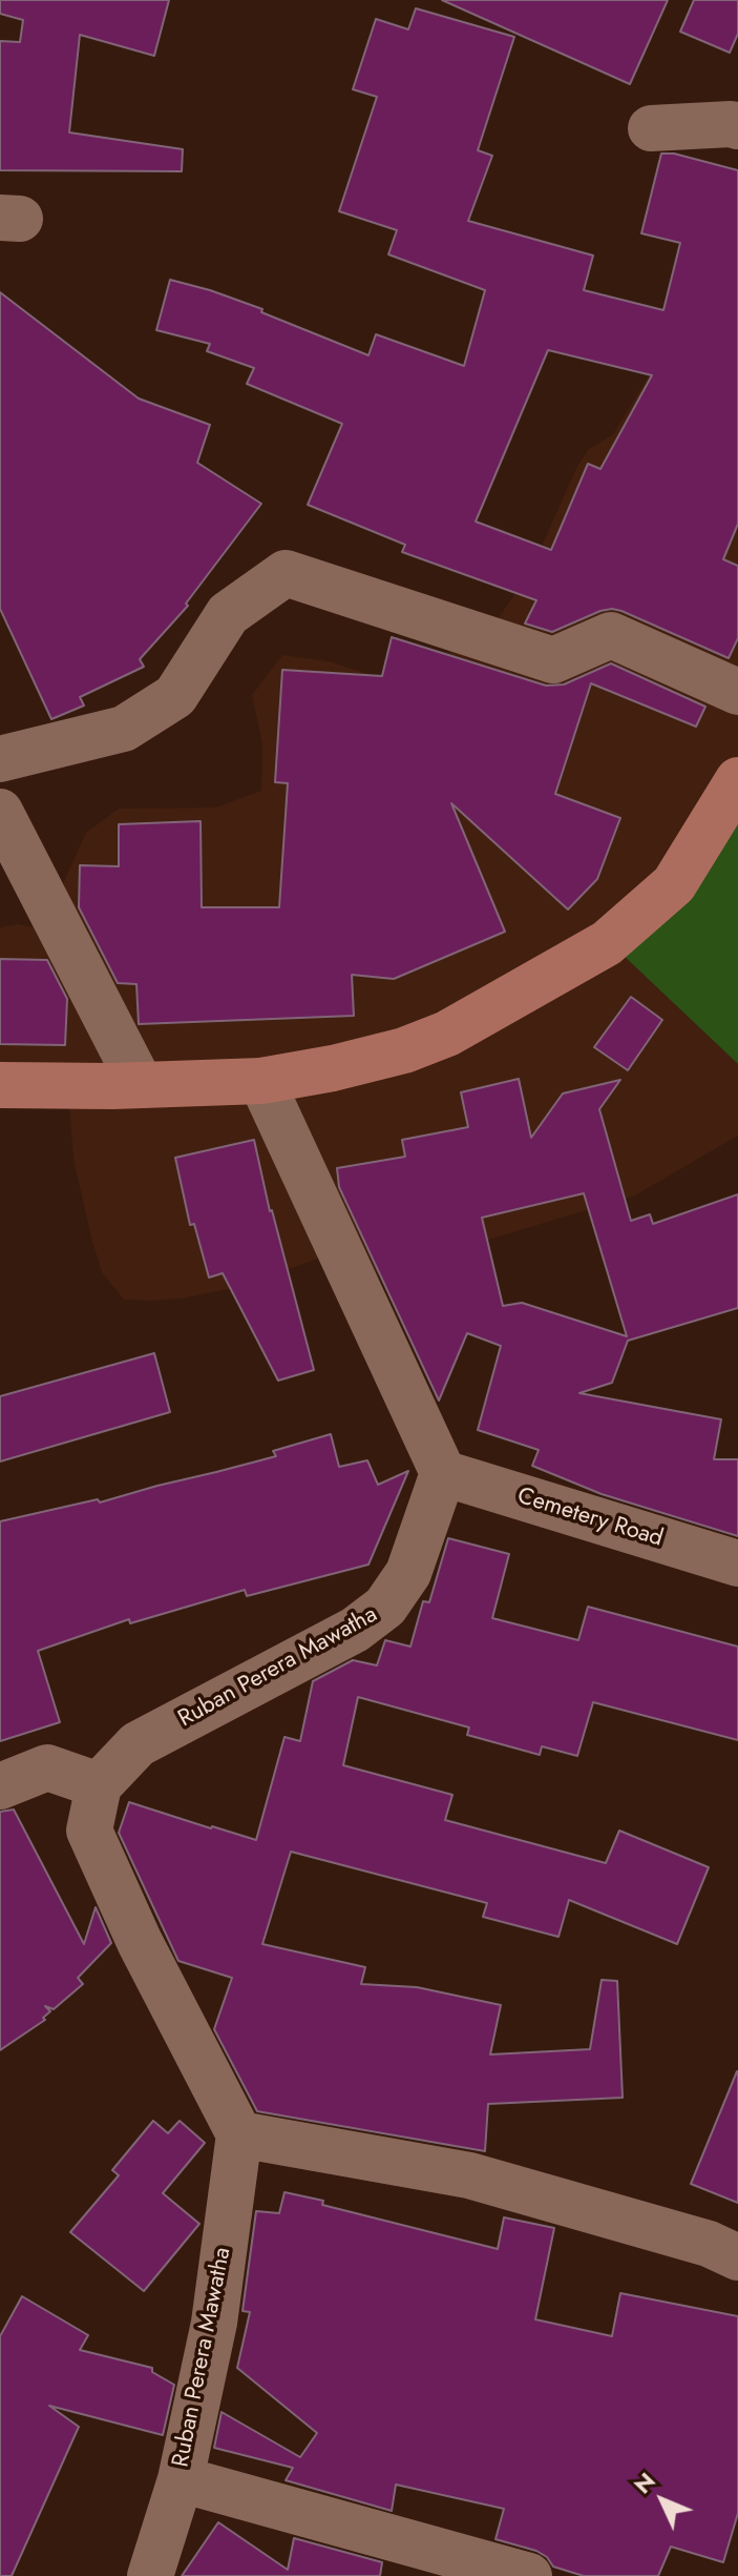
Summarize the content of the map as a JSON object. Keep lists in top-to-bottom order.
{
  "streets": {
    "street": ["Cemetery Road", "Ruban Perera Mawatha"]
  },
  "crossings": [
    ["Cemetery Road", "Ruban Perera Mawatha"]
  ],
  "north": "top left"
}
